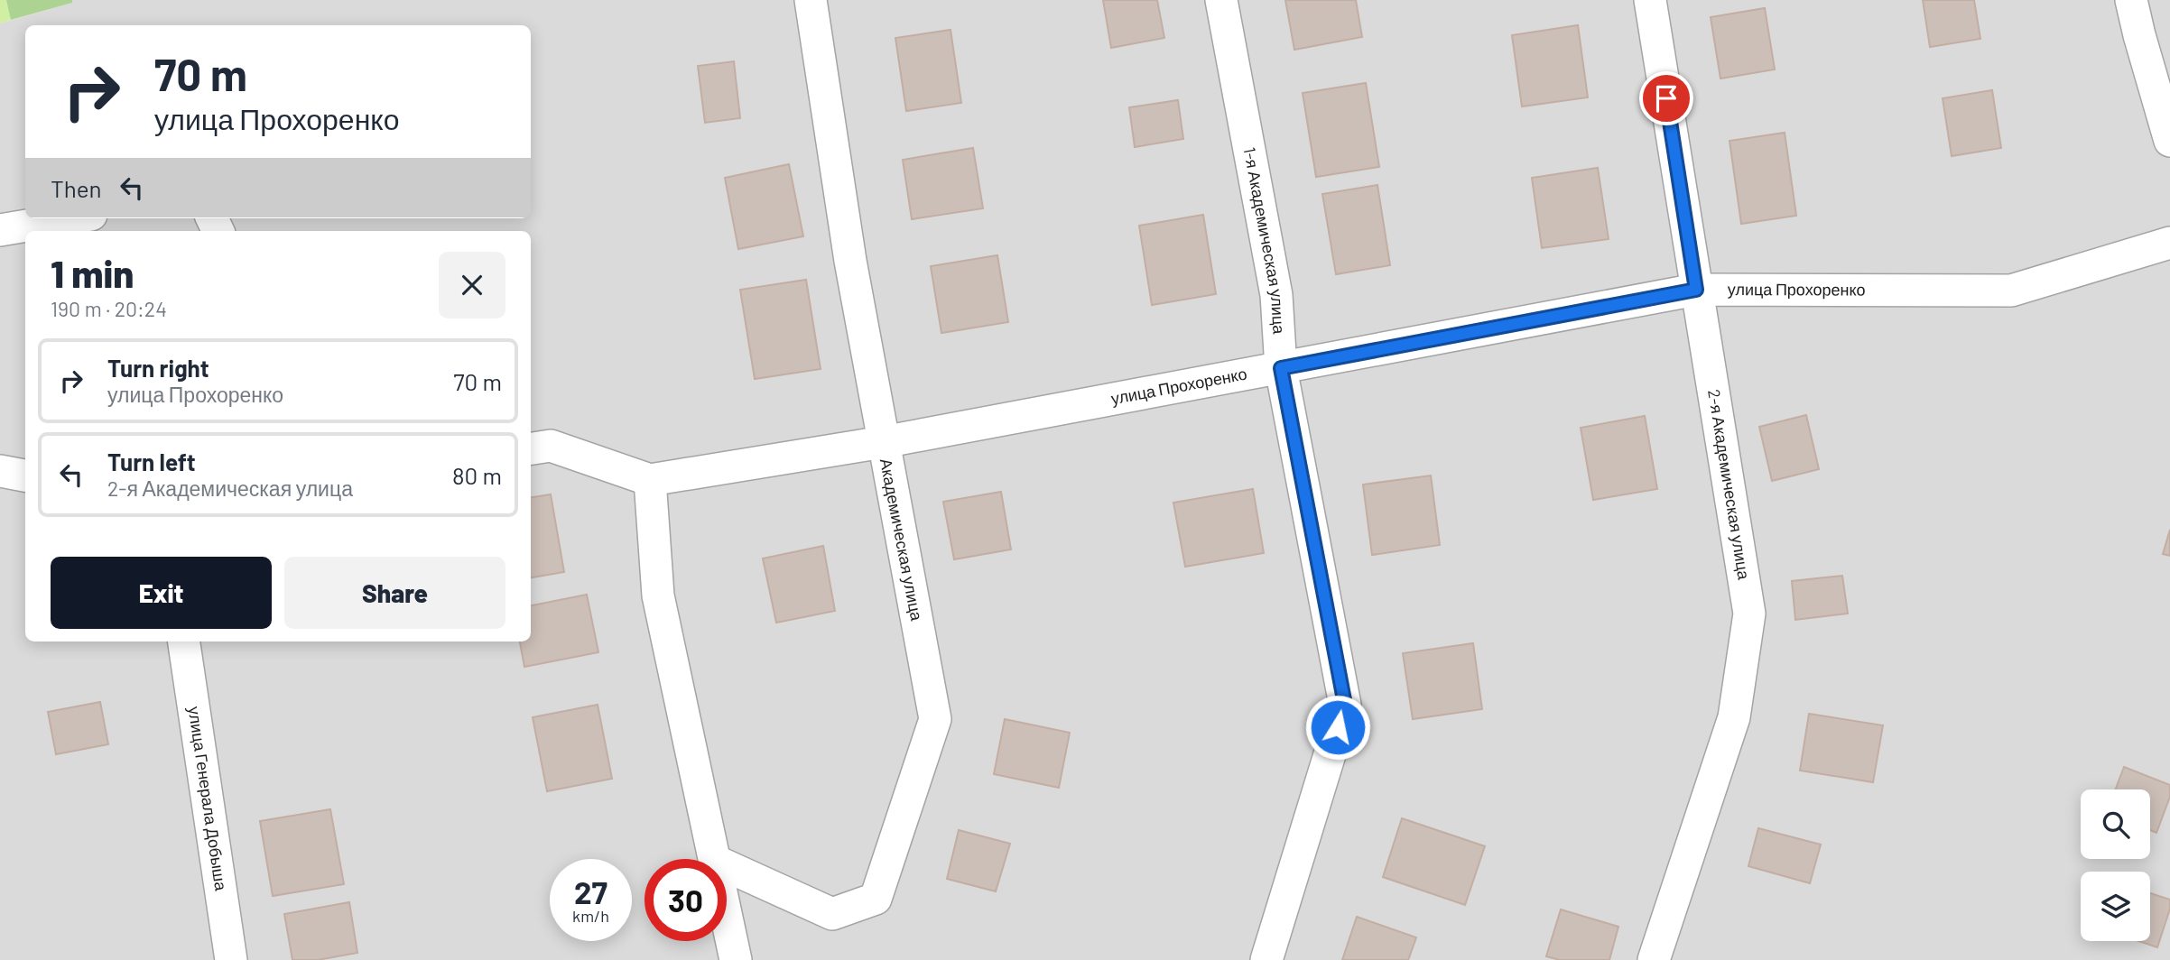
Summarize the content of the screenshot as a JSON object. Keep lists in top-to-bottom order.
{
  "streets": {
    "street": [
      "1-я Академическая улица",
      "улица Прохоренко",
      "2-я Академическая улица",
      "Академическая улица",
      "улица Генерала Добыша"
    ]
  },
  "crossings": [
    ["1-я Академическая улица", "улица Прохоренко"],
    ["улица Прохоренко", "2-я Академическая улица"],
    ["улица Прохоренко", "Академическая улица"]
  ],
  "page": {
    "turn": ["70 m", "улица Прохоренко"],
    "then": "Then",
    "heading": ["1 min", "190 m · 20:24"],
    "list": [
      {
        "name": "Turn right",
        "note": "улица Прохоренко",
        "value": "70 m"
      },
      {
        "name": "Turn left",
        "note": "2-я Академическая улица",
        "value": "80 m"
      }
    ],
    "buttons": ["Exit", "Share"],
    "speed": "27 km/h",
    "limit": "30"
  }
}
